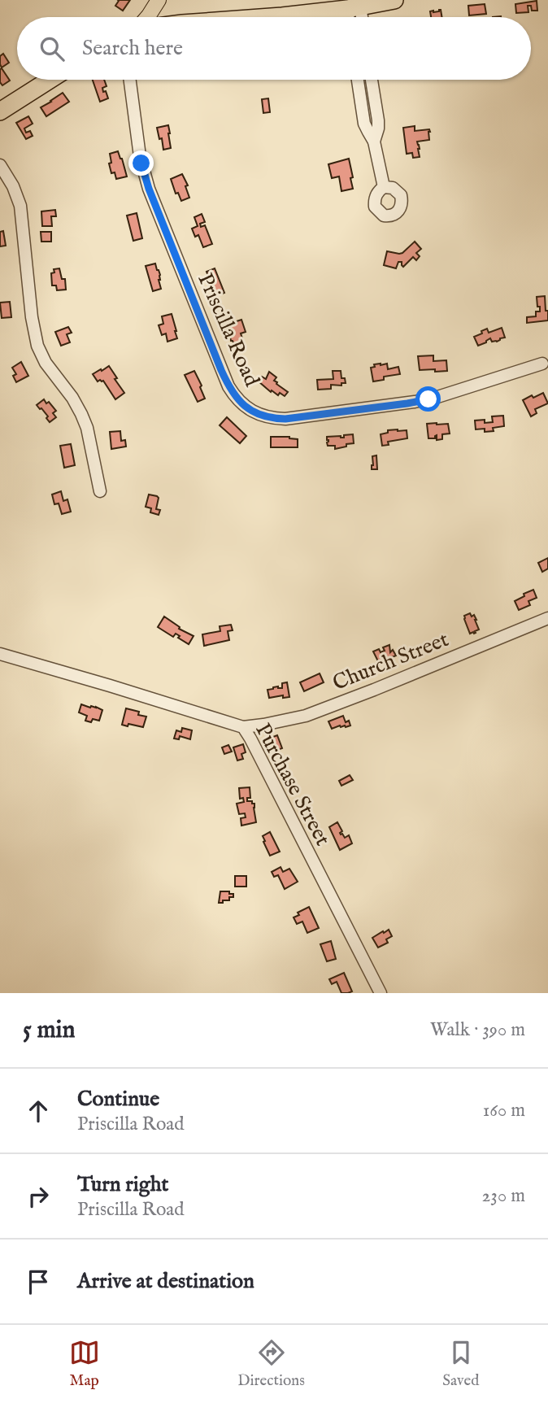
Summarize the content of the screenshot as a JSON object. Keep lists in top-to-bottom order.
{
  "streets": {
    "street": ["Priscilla Road", "Church Street", "Purchase Street"]
  },
  "crossings": [
    ["Church Street", "Purchase Street"]
  ],
  "page": {
    "search": "Search here",
    "heading": ["5 min", "Walk · 390 m"],
    "list": [
      ["Continue", "Priscilla Road", "160 m"],
      ["Turn right", "Priscilla Road", "230 m"],
      "Arrive at destination"
    ],
    "nav": ["Map", "Directions", "Saved"]
  }
}
